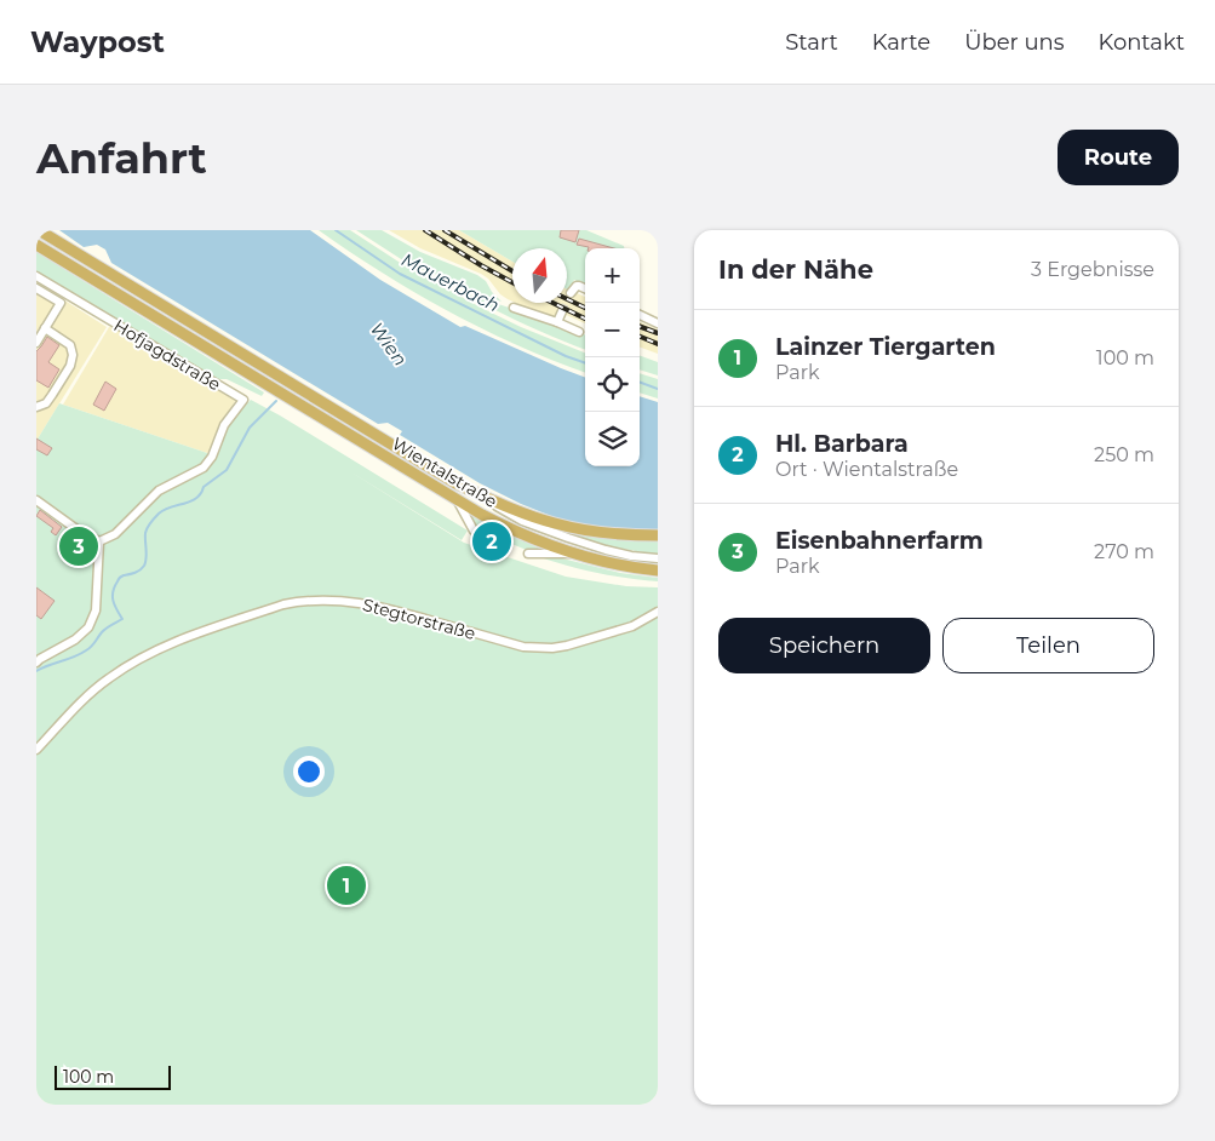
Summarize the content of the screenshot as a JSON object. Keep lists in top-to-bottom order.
{
  "streets": {
    "main road": ["Wientalstraße"],
    "street": ["Hofjagdstraße", "Stegtorstraße"]
  },
  "water": ["Mauerbach", "Wien"],
  "scale_bar": "100 m",
  "north": "top",
  "page": {
    "header": "Waypost",
    "nav": [
      "Start",
      "Karte",
      "Über uns",
      "Kontakt"
    ],
    "buttons": [
      "Route",
      ["Speichern", "Teilen"]
    ],
    "title": "Anfahrt",
    "heading": ["In der Nähe", "3 Ergebnisse"],
    "map_buttons": ["+", "−"],
    "list": [
      {
        "mark": "1",
        "name": "Lainzer Tiergarten",
        "note": "Park",
        "value": "100 m"
      },
      {
        "mark": "2",
        "name": "Hl. Barbara",
        "note": "Ort · Wientalstraße",
        "value": "250 m"
      },
      {
        "mark": "3",
        "name": "Eisenbahnerfarm",
        "note": "Park",
        "value": "270 m"
      }
    ],
    "pins": ["2", "3", "1"],
    "scale": "100 m"
  }
}
